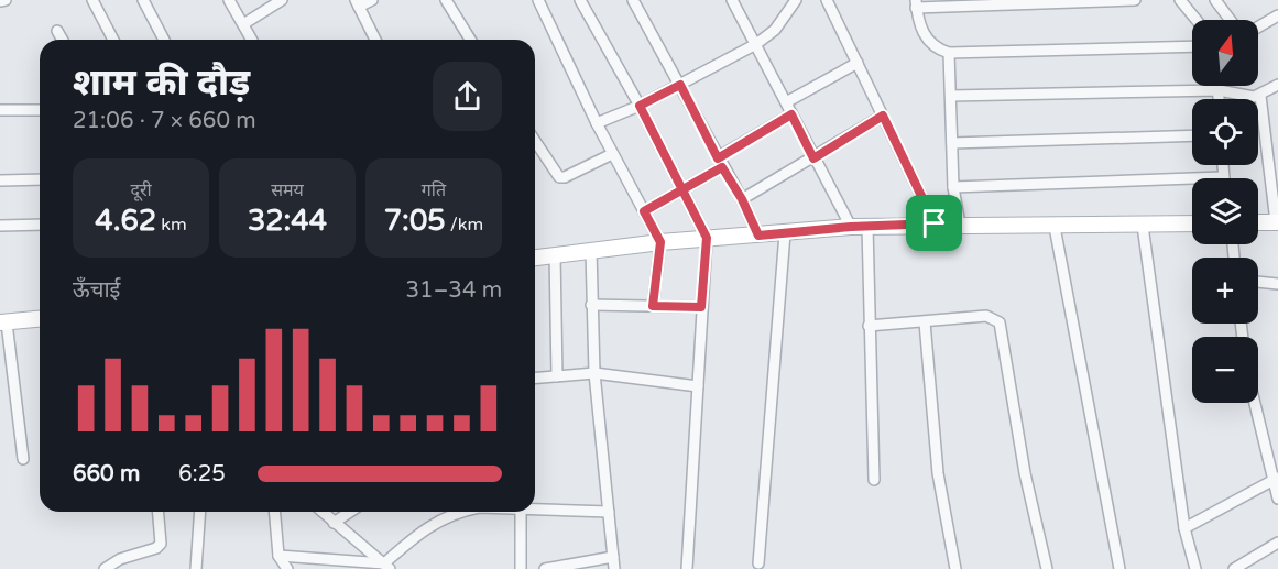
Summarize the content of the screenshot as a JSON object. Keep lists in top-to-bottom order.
{
  "north": "top",
  "page": {
    "map_buttons": ["+", "−"],
    "heading": ["शाम की दौड़", "21:06 · 7 × 660 m"],
    "stats": [
      ["दूरी", "4.62 km"],
      ["समय", "32:44"],
      ["गति", "7:05 /km"]
    ],
    "chart": ["ऊँचाई", "31–34 m"],
    "list": [
      {
        "name": "660 m",
        "note": "6:25"
      }
    ]
  }
}
